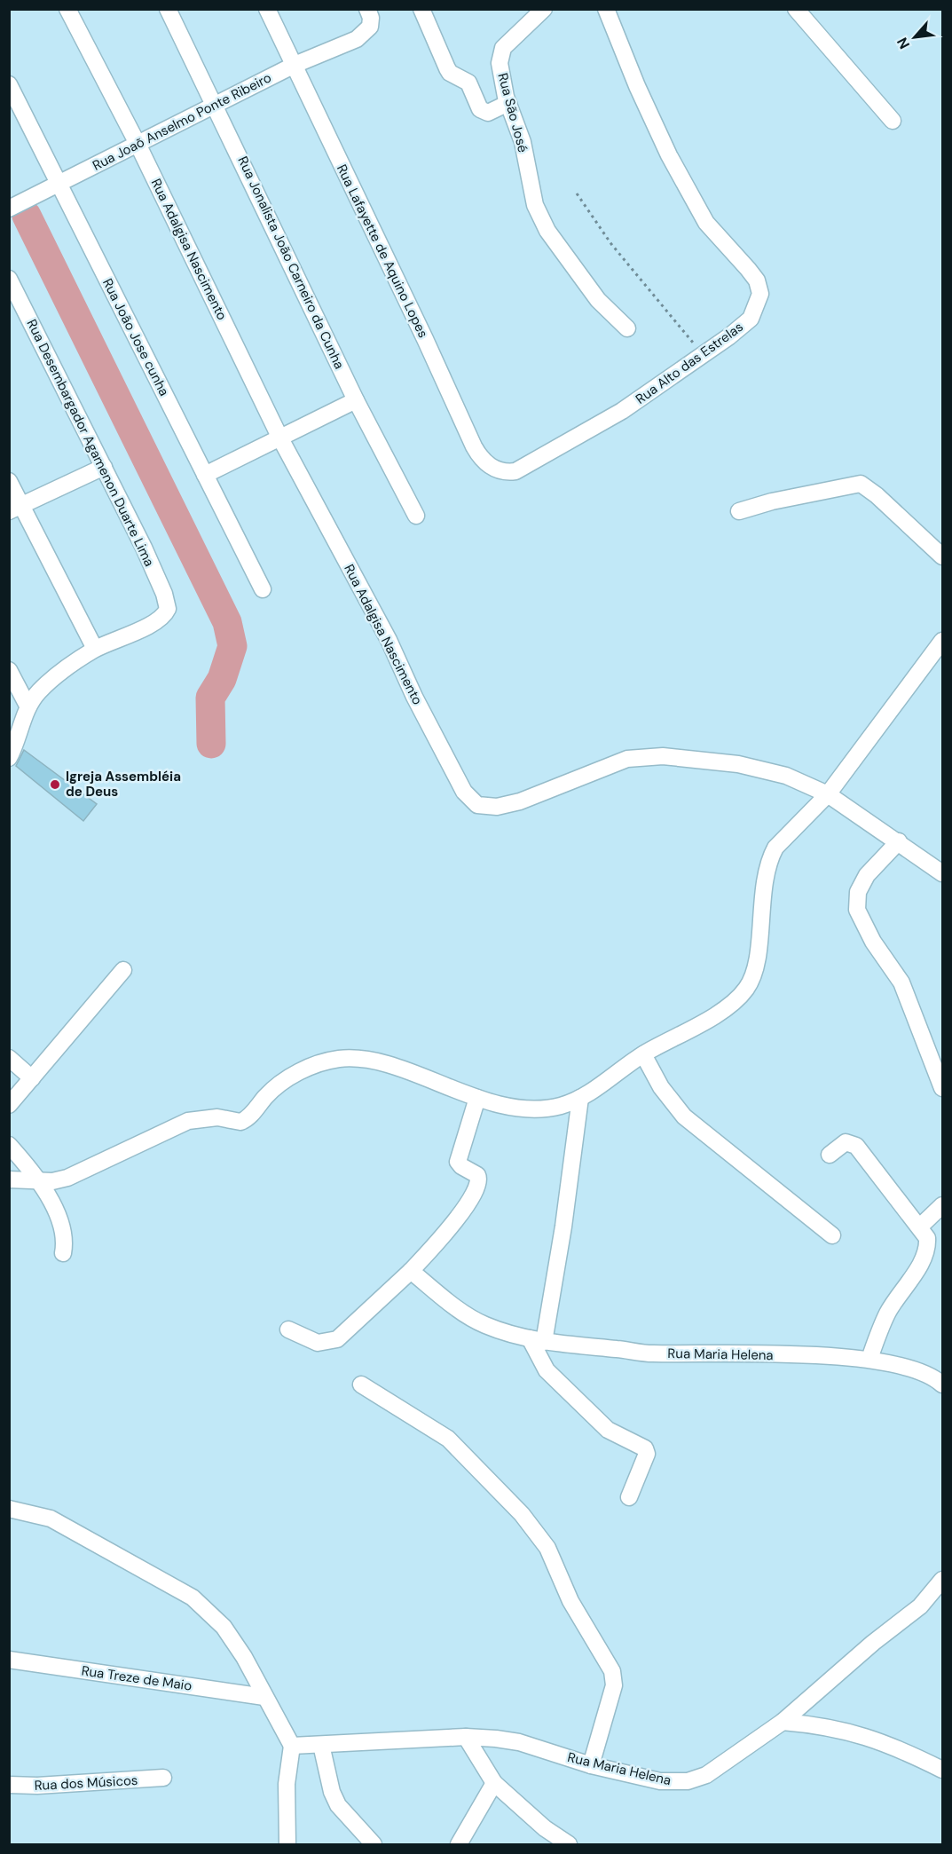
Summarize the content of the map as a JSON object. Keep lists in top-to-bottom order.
{
  "streets": {
    "street": [
      "Rua São José",
      "Rua Joaõ Anselmo Ponte Ribeiro",
      "Rua Adalgisa Nascimento",
      "Rua Lafayette de Aquino Lopes",
      "Rua Jonalista João Carneiro da Cunha",
      "Rua João Jose cunha",
      "Rua Alto das Estrelas",
      "Rua Desembargador Agamenon Duarte Lima",
      "Rua Maria Helena",
      "Rua Treze de Maio",
      "Rua dos Músicos"
    ]
  },
  "crossings": [
    ["Rua Joaõ Anselmo Ponte Ribeiro", "Rua Adalgisa Nascimento"],
    ["Rua Joaõ Anselmo Ponte Ribeiro", "Rua Lafayette de Aquino Lopes"],
    ["Rua Joaõ Anselmo Ponte Ribeiro", "Rua Jonalista João Carneiro da Cunha"],
    ["Rua Joaõ Anselmo Ponte Ribeiro", "Rua João Jose cunha"],
    ["Rua Lafayette de Aquino Lopes", "Rua Alto das Estrelas"]
  ],
  "places": ["Igreja Assembléia de Deus"],
  "north": "bottom left"
}
